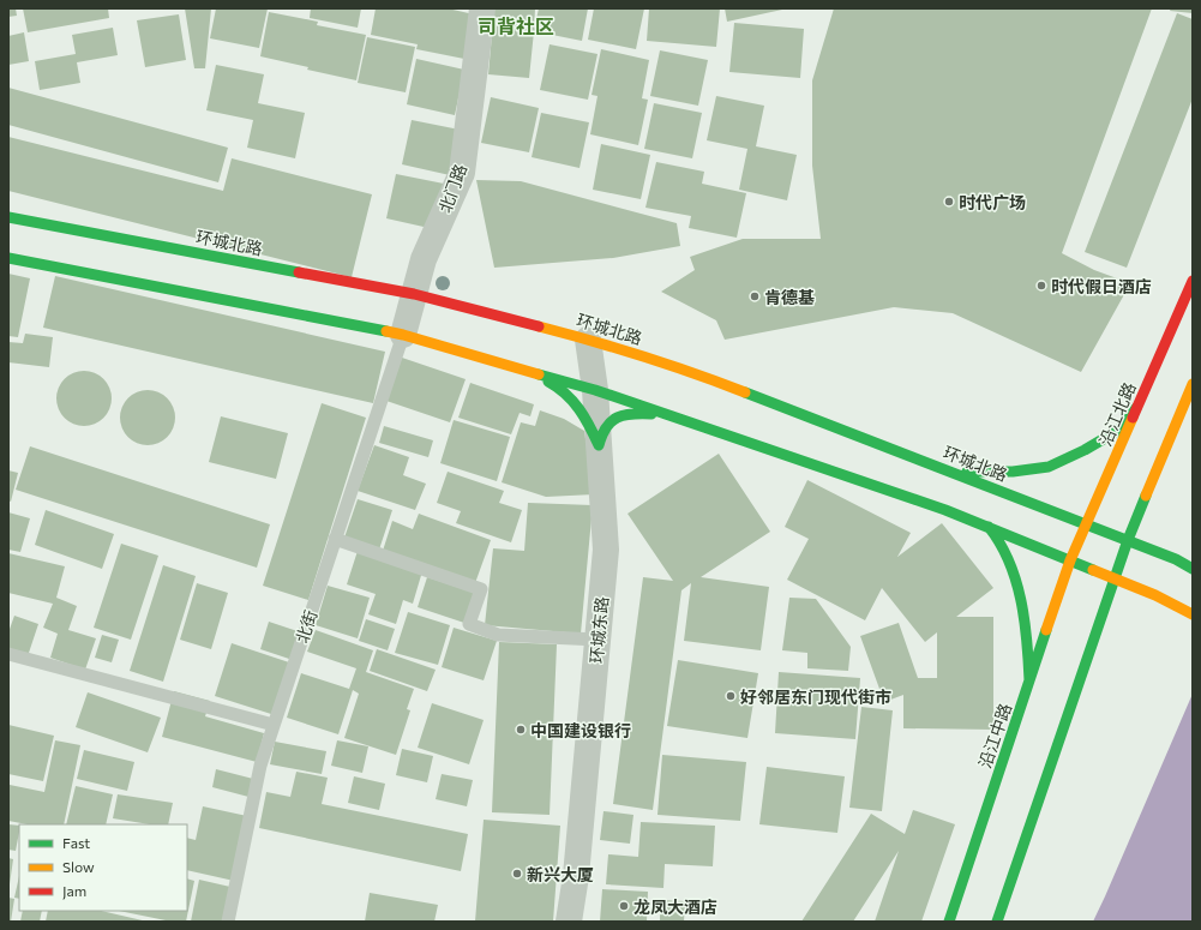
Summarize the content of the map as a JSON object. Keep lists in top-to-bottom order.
{
  "streets": {
    "street": [
      "北门路",
      "环城北路",
      "沿江北路",
      "环城东路",
      "沿江中路"
    ],
    "lane": ["北街"]
  },
  "crossings": [
    ["北门路", "环城北路"],
    ["北门路", "北街"],
    ["环城北路", "沿江北路"],
    ["环城北路", "环城东路"],
    ["沿江北路", "沿江中路"]
  ],
  "districts": ["司背社区"],
  "places": [
    "时代广场",
    "时代假日酒店",
    "肯德基",
    "好邻居东门现代街市",
    "中国建设银行",
    "新兴大厦",
    "龙凤大酒店"
  ],
  "legend": ["Fast", "Slow", "Jam"]
}
